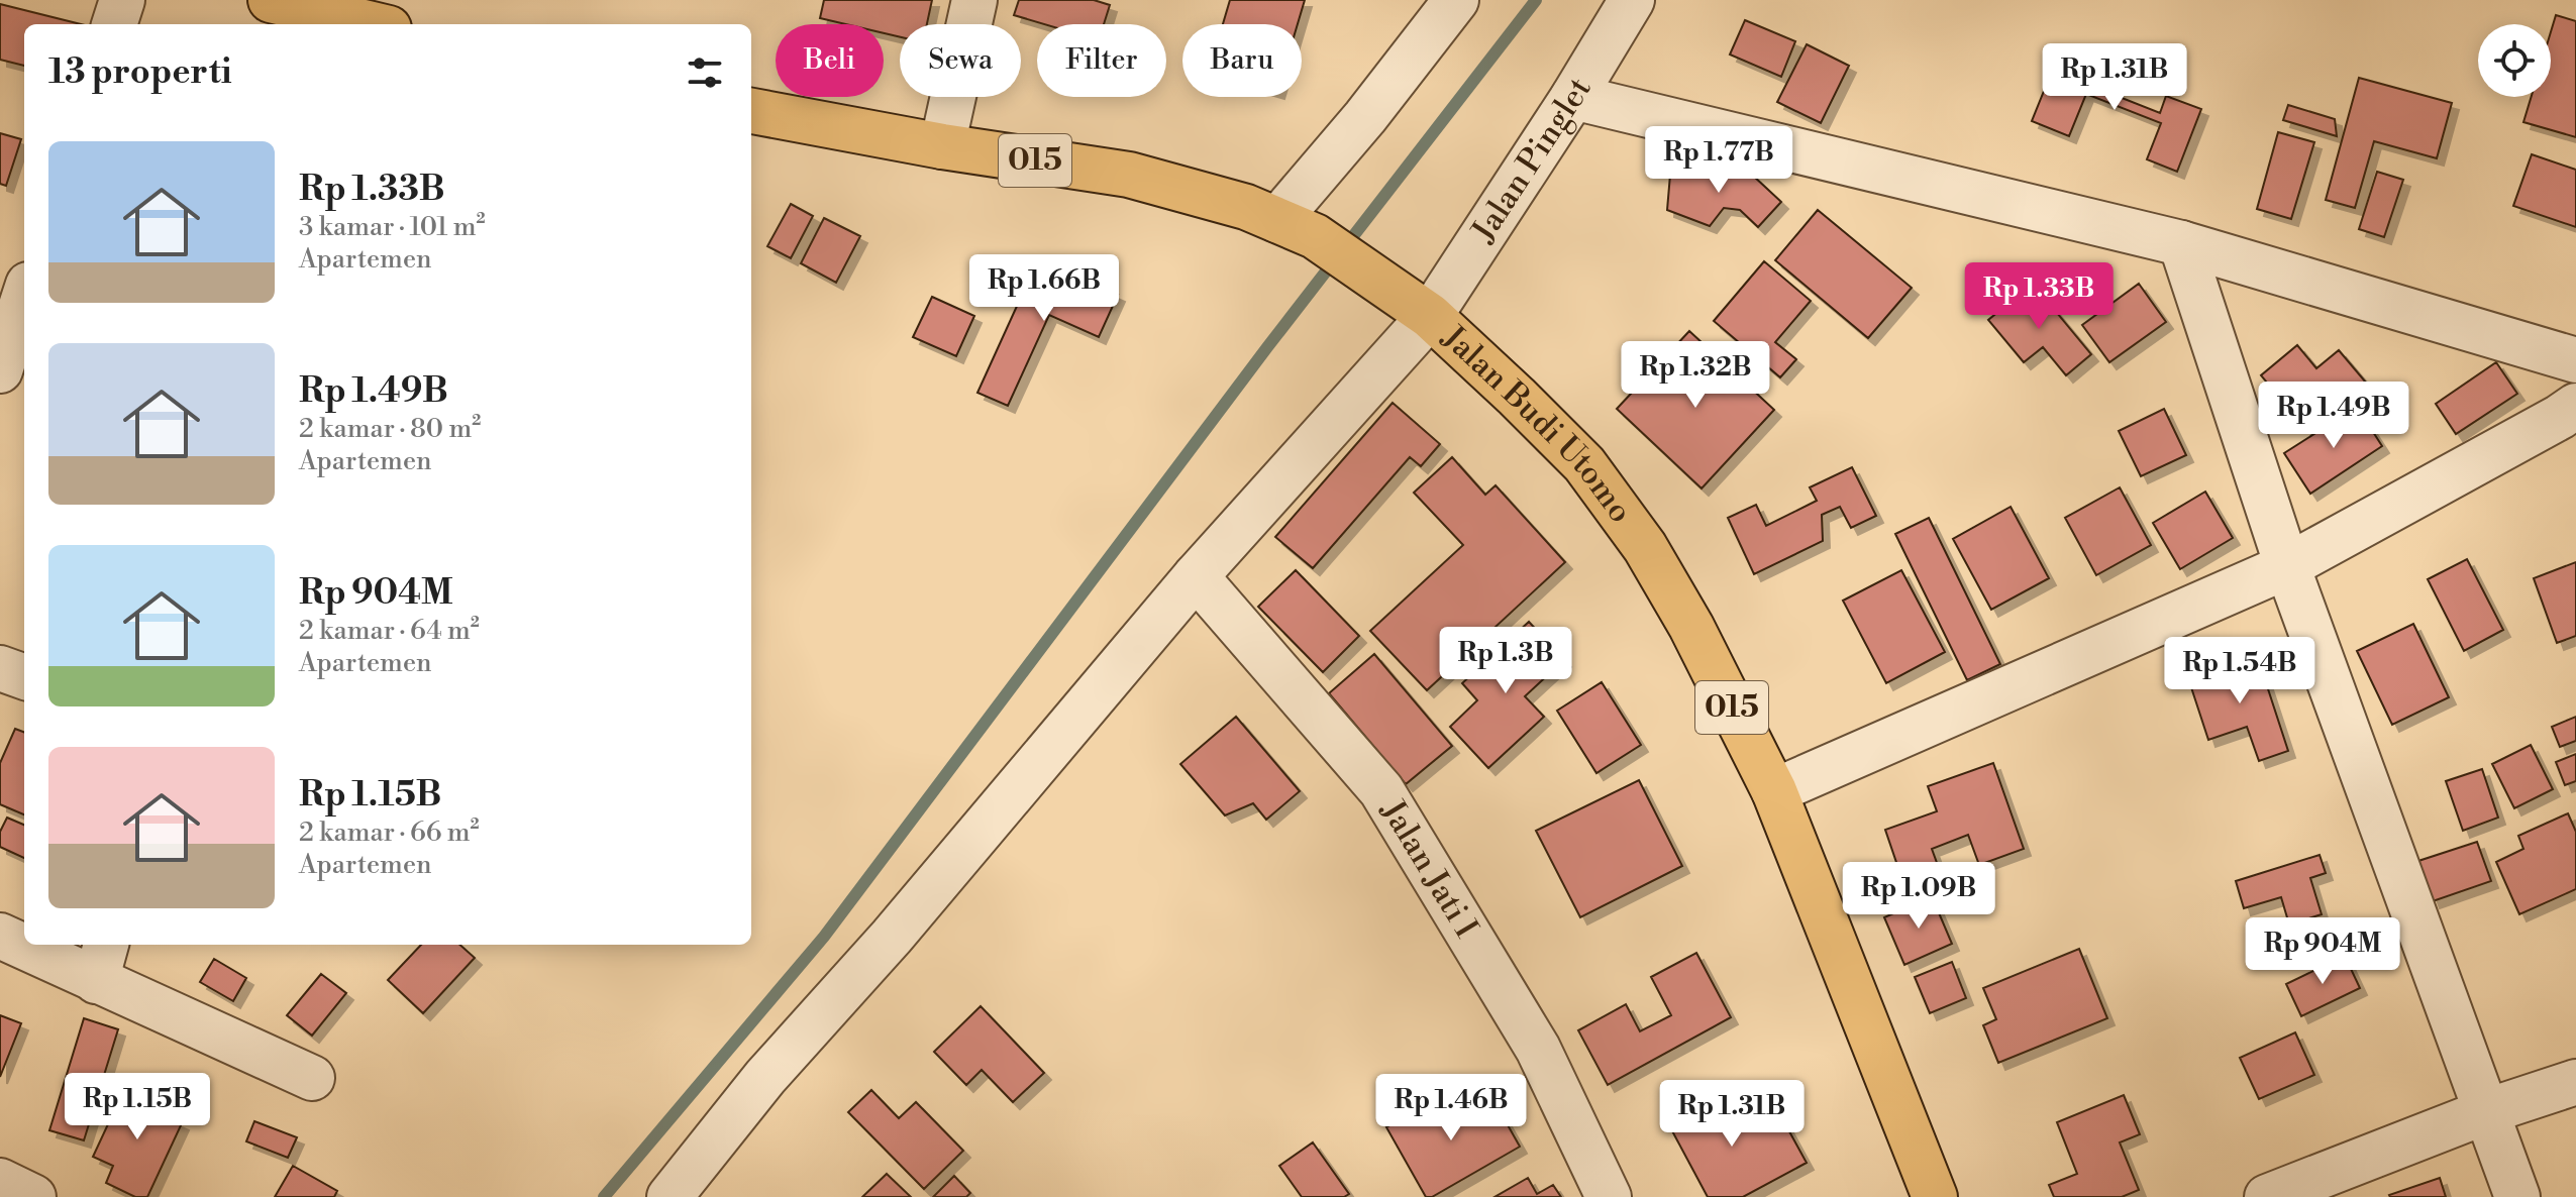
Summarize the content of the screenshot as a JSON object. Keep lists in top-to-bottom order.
{
  "streets": {
    "main road": ["015", "Jalan Budi Utomo"],
    "street": ["Jalan Pinglet", "Jalan Jati I"]
  },
  "crossings": [
    ["Jalan Pinglet", "Jalan Budi Utomo"],
    ["Jalan Pinglet", "Jalan Jati I"]
  ],
  "page": {
    "chip": [
      "Beli",
      "Sewa",
      "Filter",
      "Baru"
    ],
    "heading": "13 properti",
    "price": [
      "Rp 1.31B",
      "Rp 1.77B",
      "Rp 1.66B",
      "Rp 1.33B",
      "Rp 1.32B",
      "Rp 1.49B",
      "Rp 1.3B",
      "Rp 1.54B",
      "Rp 1.09B",
      "Rp 904M",
      "Rp 1.15B",
      "Rp 1.46B",
      "Rp 1.31B"
    ],
    "list": [
      {
        "name": "Rp 1.33B",
        "note": "3 kamar · 101 m² · Apartemen"
      },
      {
        "name": "Rp 1.49B",
        "note": "2 kamar · 80 m² · Apartemen"
      },
      {
        "name": "Rp 904M",
        "note": "2 kamar · 64 m² · Apartemen"
      },
      {
        "name": "Rp 1.15B",
        "note": "2 kamar · 66 m² · Apartemen"
      }
    ]
  }
}
